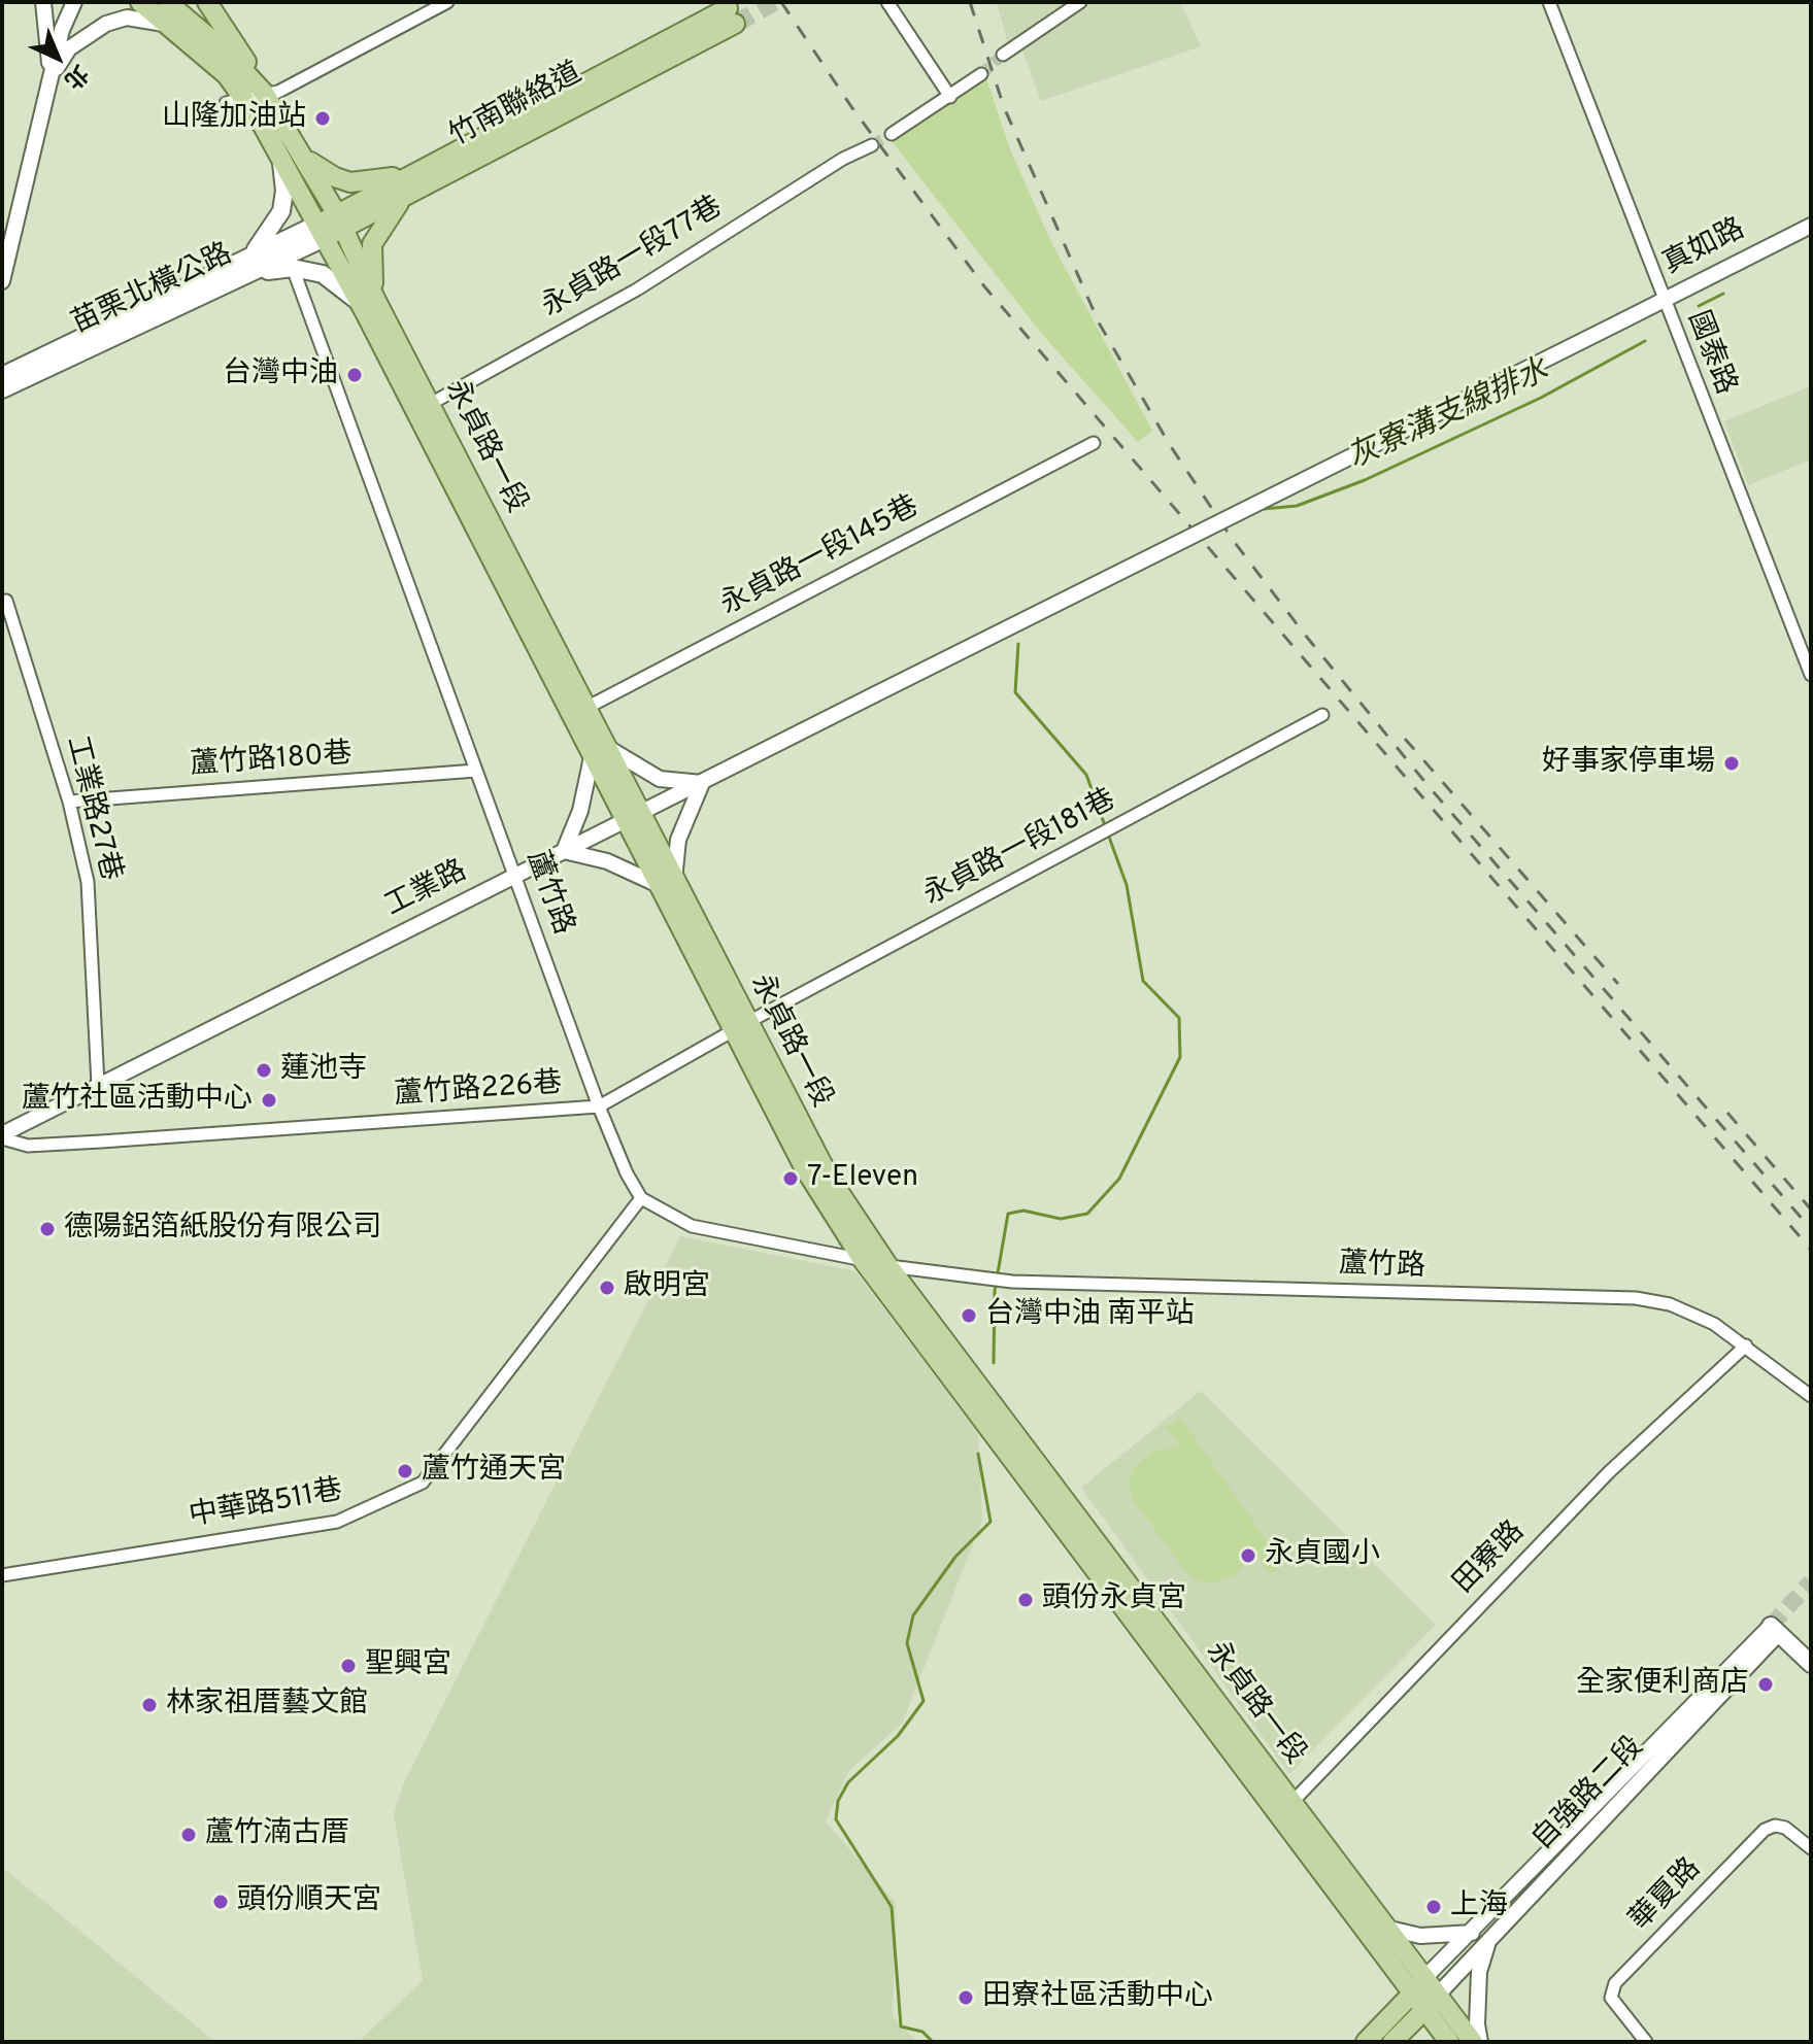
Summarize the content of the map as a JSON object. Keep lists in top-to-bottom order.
{
  "streets": {
    "main road": ["竹南聯絡道", "苗栗北橫公路", "永貞路一段"],
    "street": [
      "真如路",
      "永貞路一段77巷",
      "國泰路",
      "永貞路一段145巷",
      "蘆竹路180巷",
      "工業路27巷",
      "永貞路一段181巷",
      "工業路",
      "蘆竹路",
      "蘆竹路226巷",
      "中華路511巷",
      "田寮路",
      "自強路二段",
      "華夏路"
    ]
  },
  "crossings": [
    ["竹南聯絡道", "苗栗北橫公路"],
    ["竹南聯絡道", "永貞路一段"],
    ["真如路", "國泰路"],
    ["真如路", "工業路"],
    ["永貞路一段77巷", "永貞路一段"],
    ["苗栗北橫公路", "永貞路一段"],
    ["永貞路一段", "永貞路一段145巷"],
    ["永貞路一段", "永貞路一段181巷"],
    ["永貞路一段", "工業路"],
    ["永貞路一段", "蘆竹路"],
    ["永貞路一段", "蘆竹路226巷"],
    ["永貞路一段", "田寮路"],
    ["永貞路一段", "自強路二段"],
    ["蘆竹路180巷", "工業路27巷"],
    ["蘆竹路180巷", "蘆竹路"],
    ["工業路27巷", "工業路"],
    ["永貞路一段181巷", "蘆竹路226巷"],
    ["工業路", "蘆竹路"],
    ["工業路", "蘆竹路226巷"],
    ["蘆竹路", "蘆竹路226巷"],
    ["蘆竹路", "中華路511巷"],
    ["蘆竹路", "田寮路"]
  ],
  "water": ["灰寮溝支線排水"],
  "places": [
    "山隆加油站",
    "台灣中油",
    "好事家停車場",
    "蓮池寺",
    "蘆竹社區活動中心",
    "7-Eleven",
    "德陽鋁箔紙股份有限公司",
    "啟明宮",
    "台灣中油 南平站",
    "蘆竹通天宮",
    "永貞國小",
    "頭份永貞宮",
    "聖興宮",
    "全家便利商店",
    "林家祖厝藝文館",
    "蘆竹湳古厝",
    "頭份順天宮",
    "上海",
    "田寮社區活動中心"
  ],
  "north": "bottom right"
}
